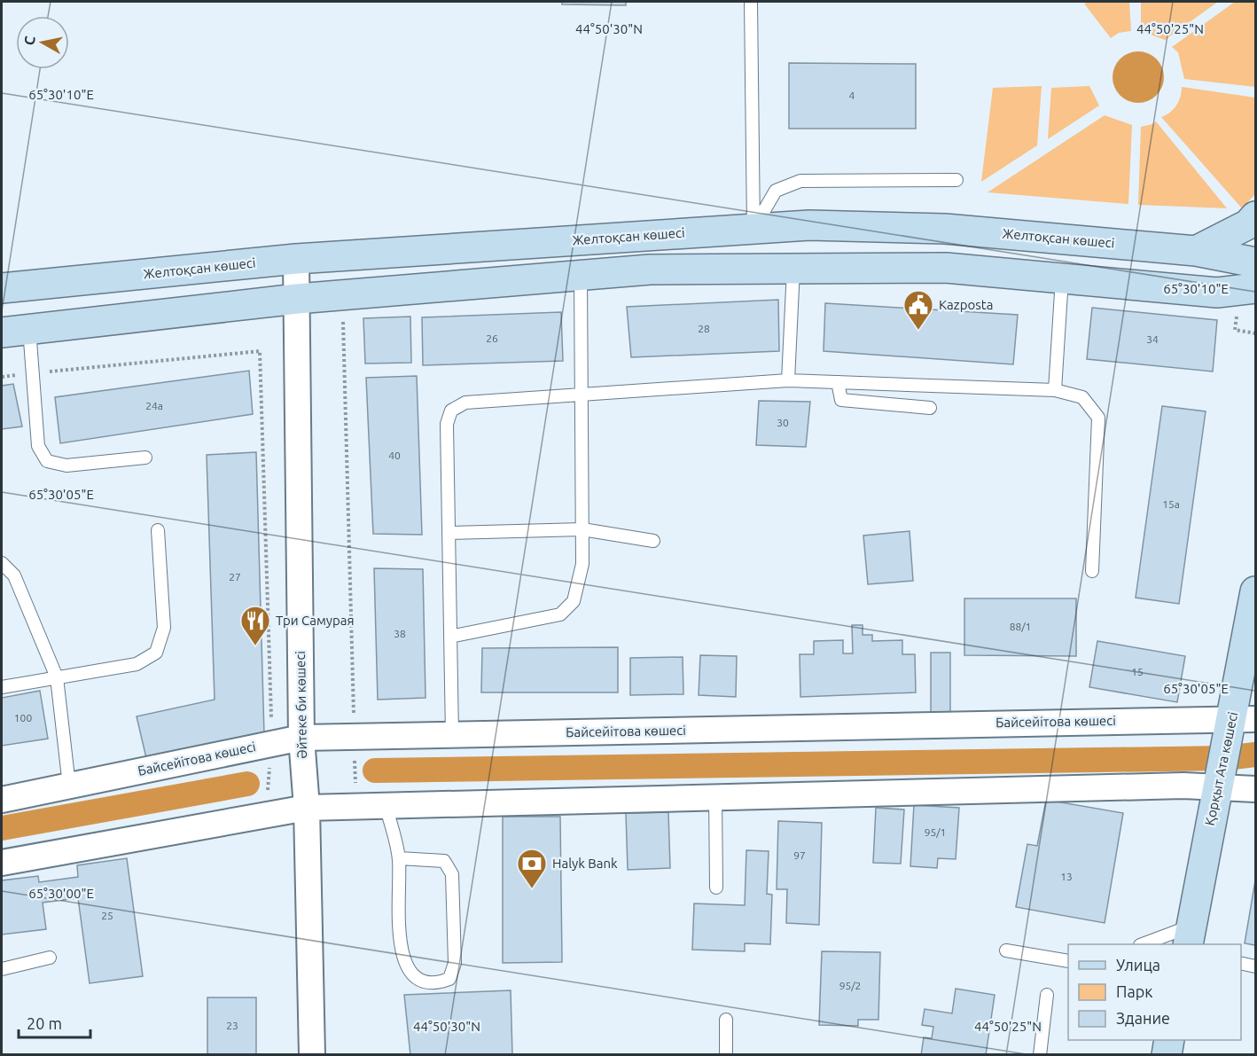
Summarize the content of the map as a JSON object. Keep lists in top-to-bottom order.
{
  "streets": {
    "street": [
      "Желтоқсан көшесі",
      "Әйтеке би көшесі",
      "Байсейітова көшесі",
      "Қорқыт Ата көшесі"
    ]
  },
  "crossings": [
    ["Желтоқсан көшесі", "Әйтеке би көшесі"],
    ["Әйтеке би көшесі", "Байсейітова көшесі"],
    ["Байсейітова көшесі", "Қорқыт Ата көшесі"]
  ],
  "places": {
    "public building": ["Kazposta"],
    "restaurant": ["Три Самурая"],
    "bank": ["Halyk Bank"]
  },
  "house_numbers": [
    "4",
    "28",
    "26",
    "34",
    "24а",
    "30",
    "40",
    "15а",
    "27",
    "88/1",
    "38",
    "15",
    "100",
    "95/1",
    "97",
    "13",
    "25",
    "95/2",
    "23"
  ],
  "legend": ["Улица", "Парк", "Здание"],
  "scale_bar": "20 m",
  "north": "left",
  "coordinates": [
    "44°50'30\"N",
    "44°50'25\"N",
    "65°30'10\"E",
    "65°30'05\"E",
    "65°30'00\"E"
  ]
}
